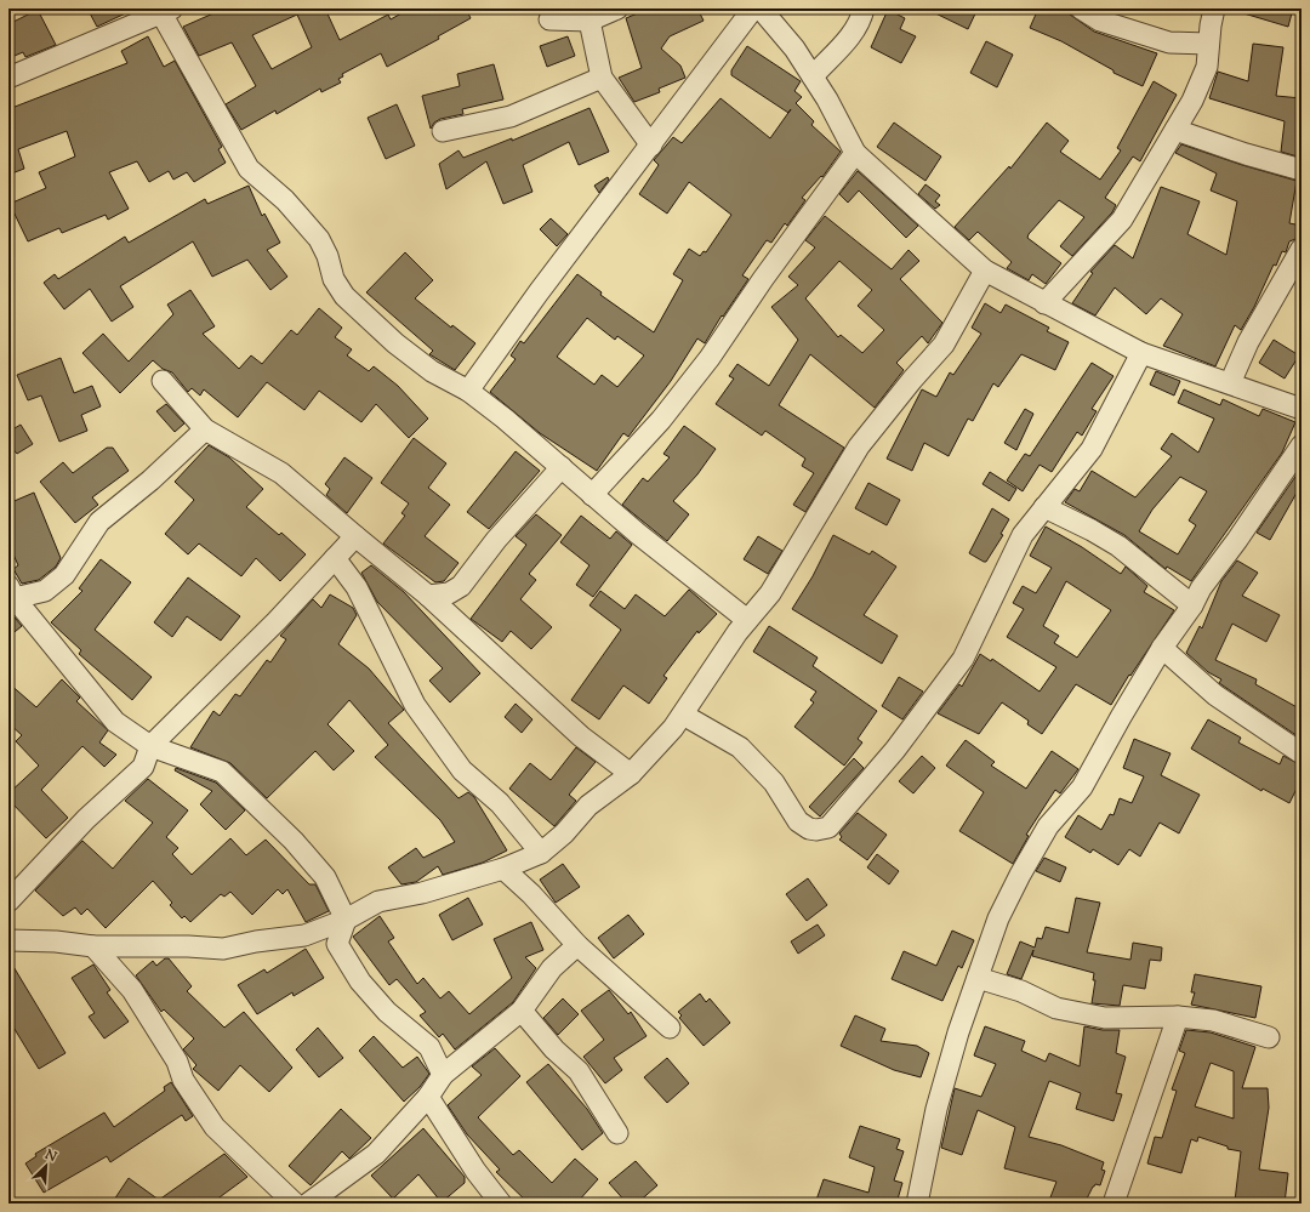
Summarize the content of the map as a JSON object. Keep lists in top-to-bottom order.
{
  "north": "top right"
}
